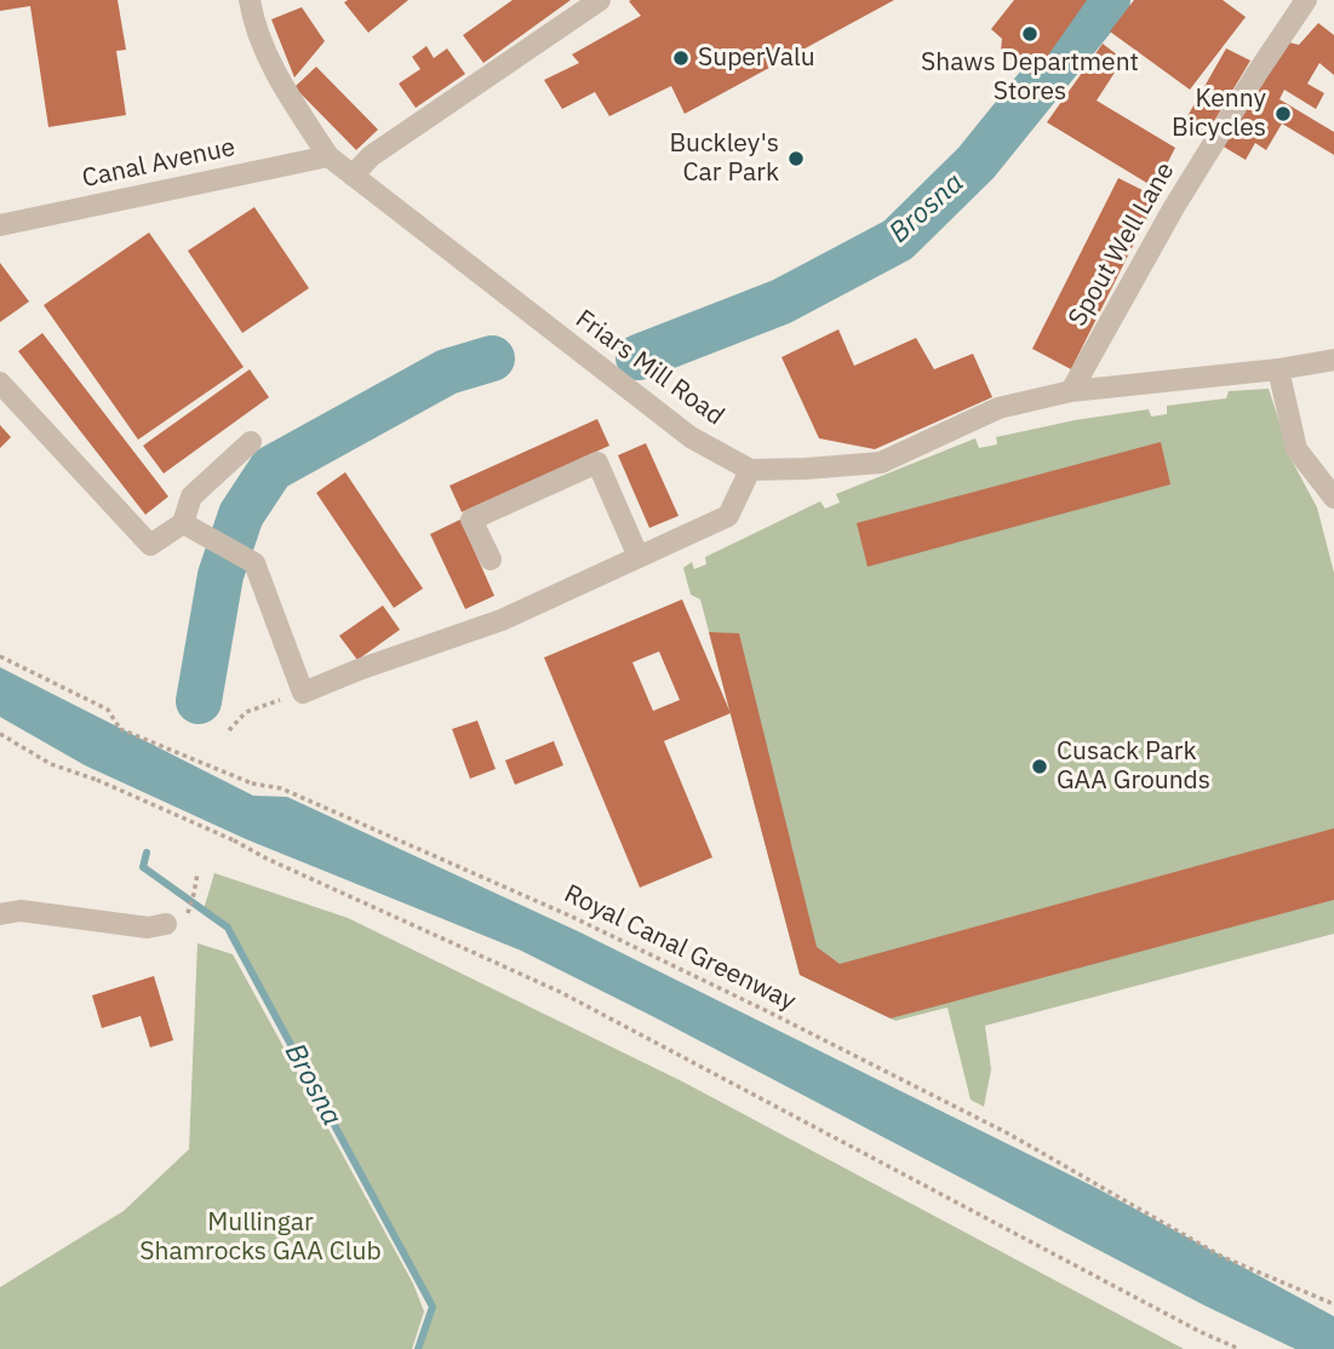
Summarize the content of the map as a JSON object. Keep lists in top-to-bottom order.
{
  "streets": {
    "street": ["Canal Avenue", "Spout Well Lane", "Friars Mill Road"],
    "path": ["Royal Canal Greenway"]
  },
  "crossings": [
    ["Canal Avenue", "Friars Mill Road"],
    ["Spout Well Lane", "Friars Mill Road"]
  ],
  "water": ["Brosna"],
  "parks": ["Mullingar Shamrocks GAA Club"],
  "places": [
    "Shaws Department Stores",
    "SuperValu",
    "Kenny Bicycles",
    "Buckley's Car Park",
    "Cusack Park GAA Grounds"
  ]
}
